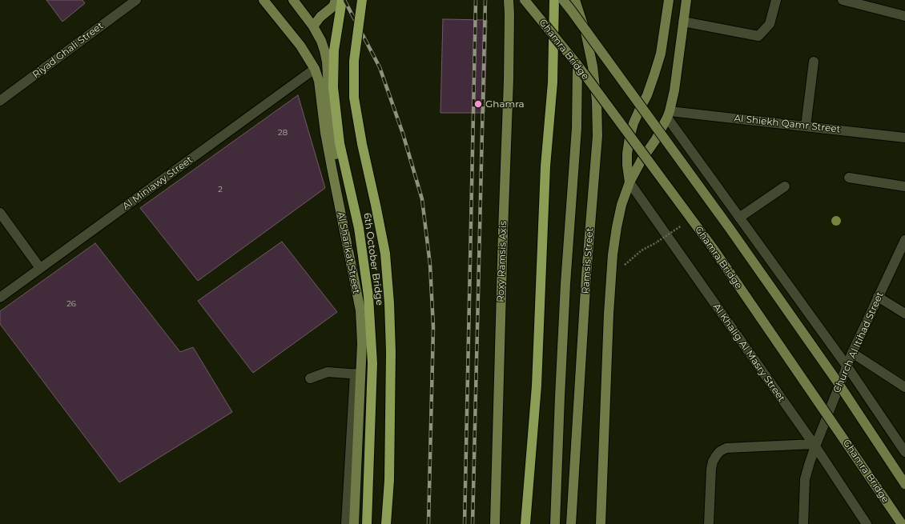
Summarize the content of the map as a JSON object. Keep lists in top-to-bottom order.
{
  "streets": {
    "highway": ["6th October Bridge"],
    "main road": [
      "Ghamra Bridge",
      "Al Sharikat Street",
      "Ramsis Street",
      "Roxy Ramsis Axis"
    ],
    "street": [
      "Riyad Ghali Street",
      "Al Shiekh Qamr Street",
      "Al Miniawy Street",
      "Church Al Itihad Street",
      "Al Khalig Al Masry Street"
    ]
  },
  "crossings": [
    ["Al Miniawy Street", "Al Sharikat Street"],
    ["Church Al Itihad Street", "Al Khalig Al Masry Street"]
  ],
  "places": ["Ghamra"],
  "house_numbers": ["28", "2", "26"]
}
